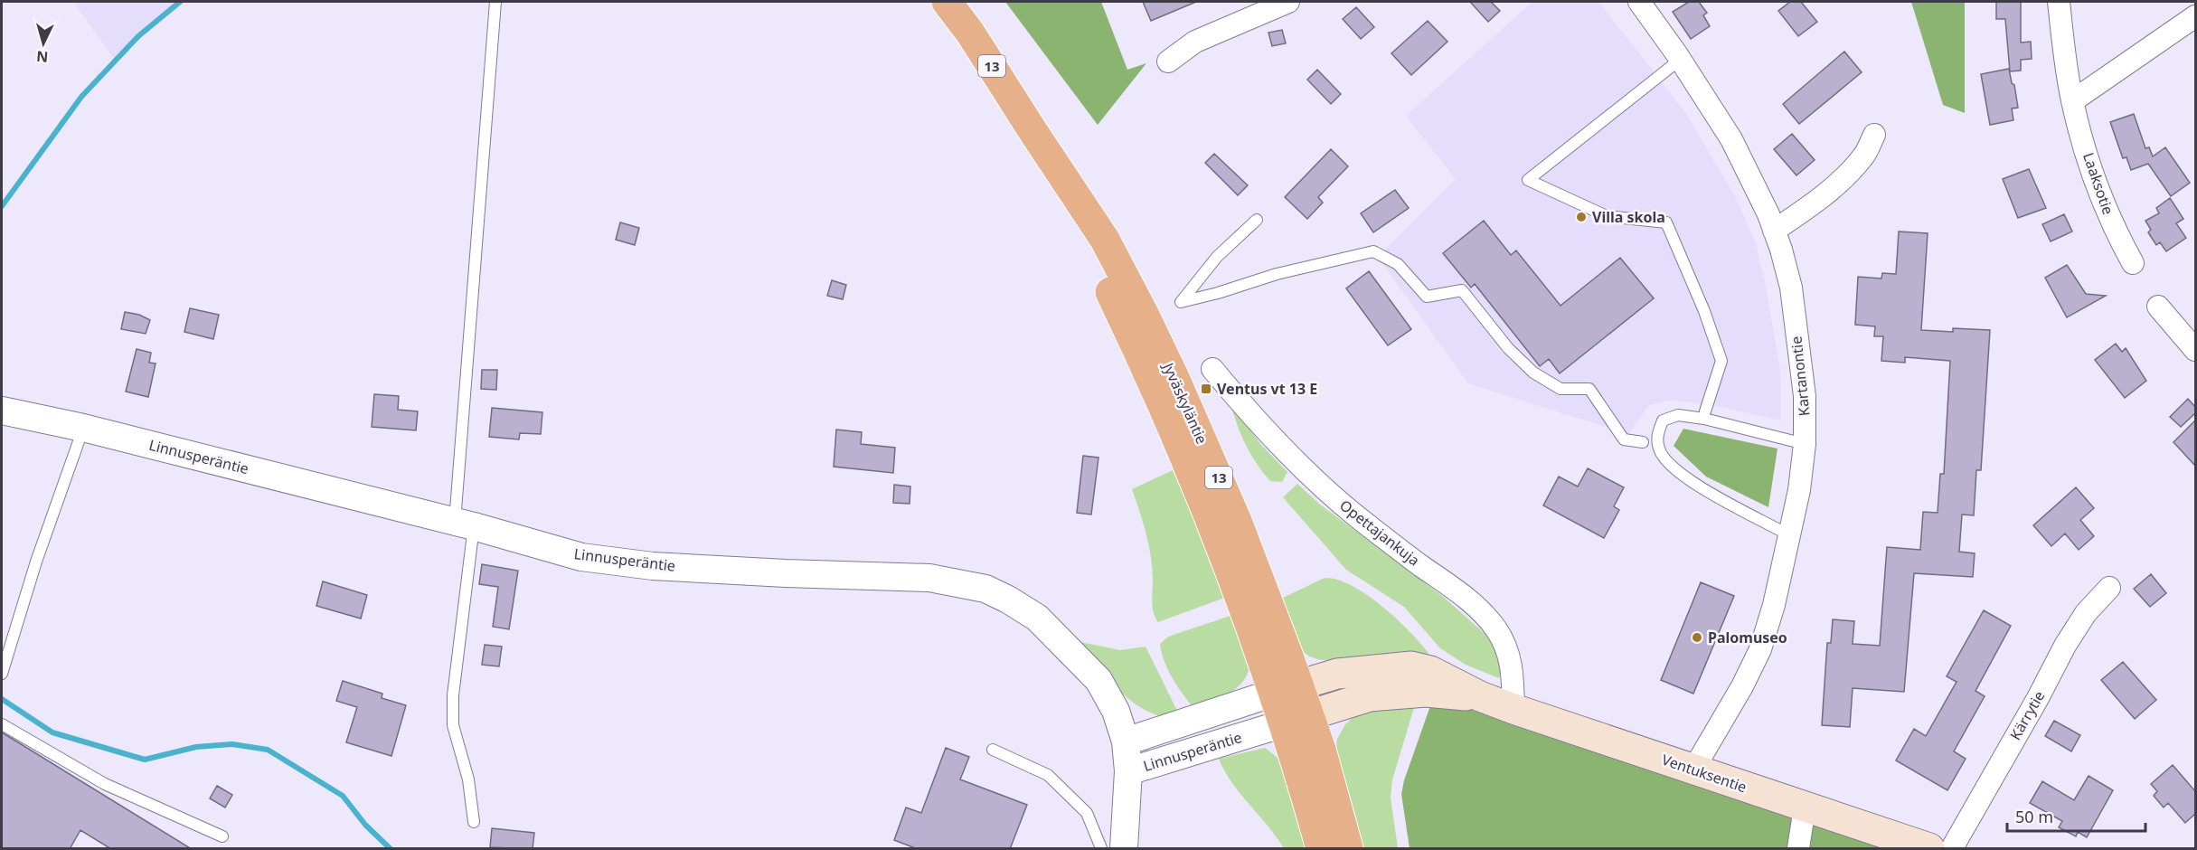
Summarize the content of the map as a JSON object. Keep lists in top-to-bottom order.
{
  "streets": {
    "highway": ["13", "Jyväskyläntie"],
    "main road": ["Ventuksentie"],
    "street": [
      "Laaksotie",
      "Kartanontie",
      "Linnusperäntie",
      "Opettajankuja",
      "Kärrytie"
    ]
  },
  "crossings": [
    ["Kartanontie", "Ventuksentie"],
    ["Jyväskyläntie", "Linnusperäntie"],
    ["Jyväskyläntie", "Ventuksentie"],
    ["Linnusperäntie", "Ventuksentie"],
    ["Opettajankuja", "Ventuksentie"]
  ],
  "places": {
    "other": ["Villa skola", "Palomuseo"],
    "transit": ["Ventus vt 13 E"]
  },
  "scale_bar": "50 m",
  "north": "bottom"
}
